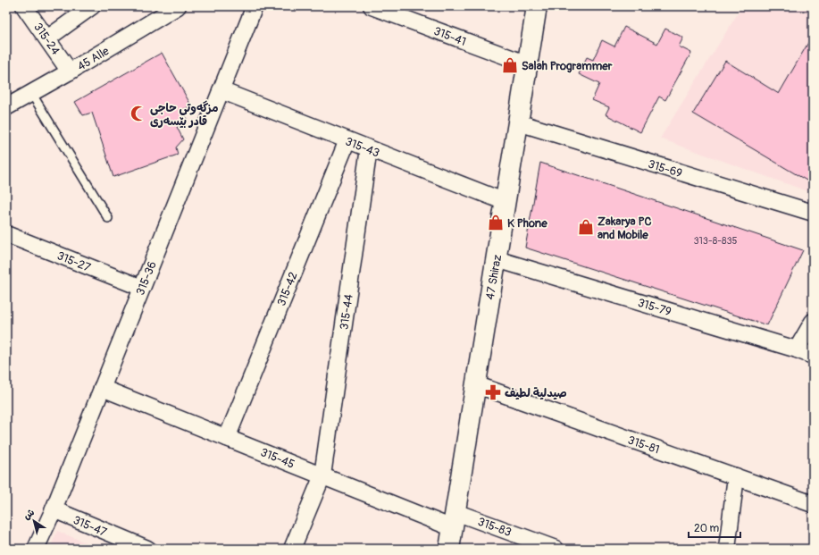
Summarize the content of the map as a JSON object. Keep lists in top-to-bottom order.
{
  "streets": {
    "street": [
      "315-41",
      "315-24",
      "45 Alle",
      "315-43",
      "315-69",
      "315-27",
      "47 Shiraz",
      "315-36",
      "315-42",
      "315-79",
      "315-44",
      "315-81",
      "315-45",
      "315-47",
      "315-83"
    ]
  },
  "crossings": [
    ["315-41", "47 Shiraz"],
    ["315-24", "45 Alle"],
    ["315-43", "47 Shiraz"],
    ["315-43", "315-36"],
    ["315-43", "315-42"],
    ["315-43", "315-44"],
    ["315-69", "47 Shiraz"],
    ["315-27", "315-36"],
    ["47 Shiraz", "315-79"],
    ["47 Shiraz", "315-81"],
    ["47 Shiraz", "315-45"],
    ["47 Shiraz", "315-83"],
    ["315-36", "315-45"],
    ["315-36", "315-47"],
    ["315-42", "315-45"],
    ["315-44", "315-45"],
    ["315-45", "315-83"]
  ],
  "places": {
    "shop": ["Salah Programmer", "K Phone", "Zakarya PC and Mobile"],
    "mosque": ["مزگەوتی حاجی قادر بێسەری"],
    "pharmacy": ["صیدلیة لطیف"]
  },
  "house_numbers": ["313-8-835"],
  "scale_bar": "20 m",
  "north": "top left"
}
